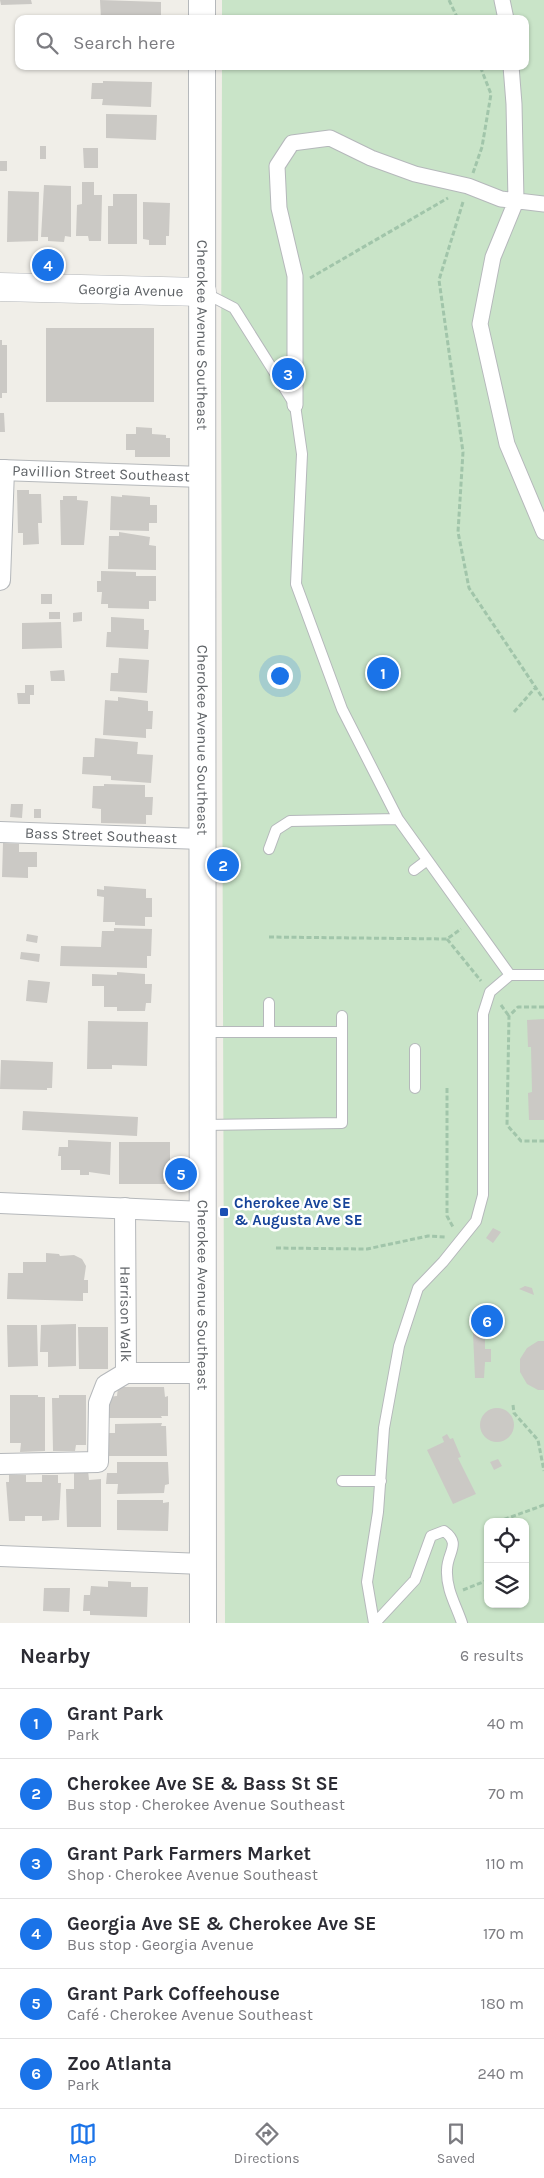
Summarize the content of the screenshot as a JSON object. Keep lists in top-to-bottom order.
{
  "streets": {
    "main road": ["Georgia Avenue"],
    "street": [
      "Cherokee Avenue Southeast",
      "Pavillion Street Southeast",
      "Bass Street Southeast",
      "Harrison Walk"
    ]
  },
  "crossings": [
    ["Georgia Avenue", "Cherokee Avenue Southeast"],
    ["Cherokee Avenue Southeast", "Pavillion Street Southeast"],
    ["Cherokee Avenue Southeast", "Bass Street Southeast"],
    ["Cherokee Avenue Southeast", "Harrison Walk"]
  ],
  "places": {
    "transit": ["Cherokee Ave SE & Augusta Ave SE"]
  },
  "page": {
    "search": "Search here",
    "pins": [
      "4",
      "3",
      "1",
      "2",
      "5",
      "6"
    ],
    "heading": ["Nearby", "6 results"],
    "list": [
      {
        "mark": "1",
        "name": "Grant Park",
        "note": "Park",
        "value": "40 m"
      },
      {
        "mark": "2",
        "name": "Cherokee Ave SE & Bass St SE",
        "note": "Bus stop · Cherokee Avenue Southeast",
        "value": "70 m"
      },
      {
        "mark": "3",
        "name": "Grant Park Farmers Market",
        "note": "Shop · Cherokee Avenue Southeast",
        "value": "110 m"
      },
      {
        "mark": "4",
        "name": "Georgia Ave SE & Cherokee Ave SE",
        "note": "Bus stop · Georgia Avenue",
        "value": "170 m"
      },
      {
        "mark": "5",
        "name": "Grant Park Coffeehouse",
        "note": "Café · Cherokee Avenue Southeast",
        "value": "180 m"
      },
      {
        "mark": "6",
        "name": "Zoo Atlanta",
        "note": "Park",
        "value": "240 m"
      }
    ],
    "nav": ["Map", "Directions", "Saved"]
  }
}
